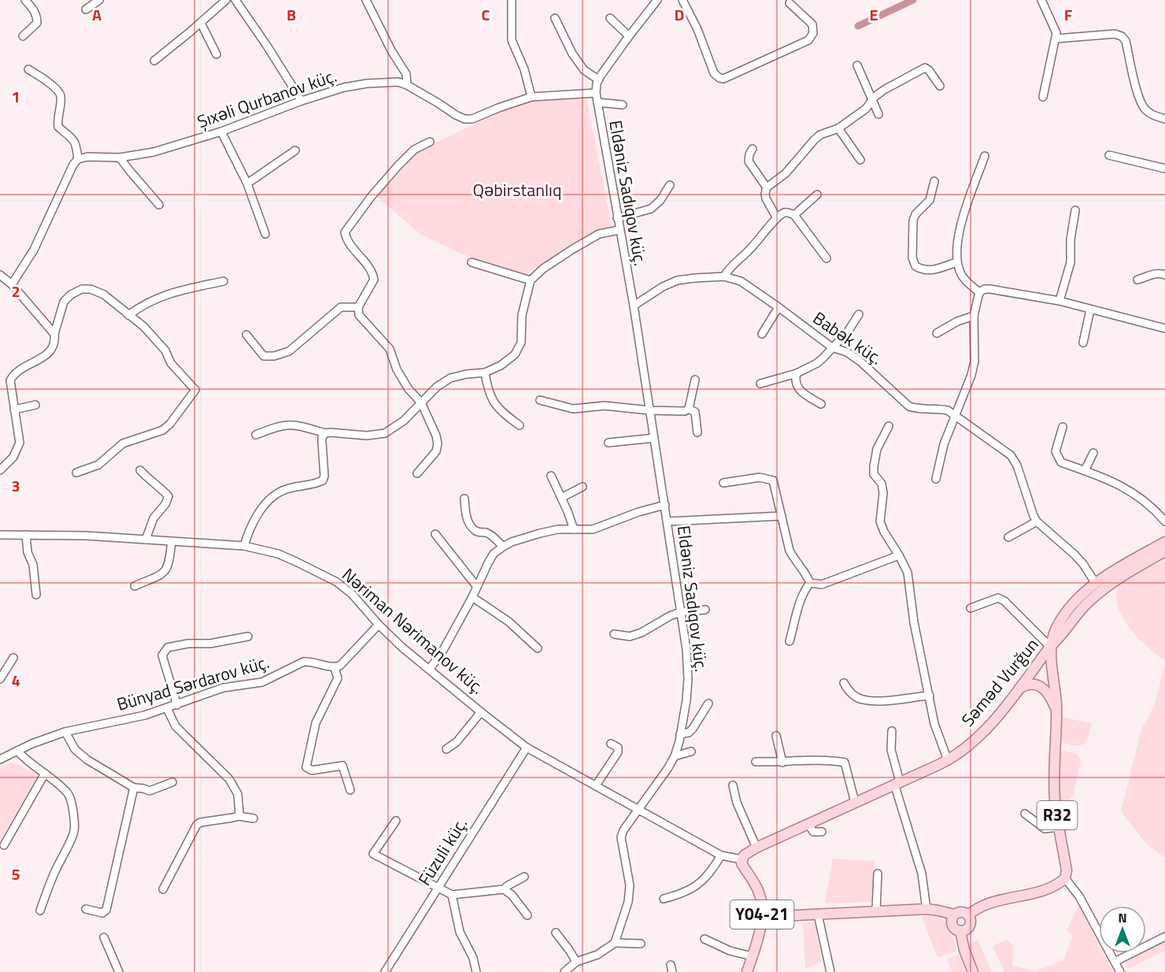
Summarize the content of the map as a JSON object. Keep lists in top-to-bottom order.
{
  "streets": {
    "main road": ["Səməd Vurğun", "R32", "Y04-21"],
    "street": [
      "Şıxəli Qurbanov küç.",
      "Eldəniz Sadıqov küç.",
      "Babək küç.",
      "Nəriman Nərimanov küç.",
      "Bünyad Sərdarov küç.",
      "Füzuli küç."
    ]
  },
  "crossings": [
    ["Şıxəli Qurbanov küç.", "Eldəniz Sadıqov küç."],
    ["Eldəniz Sadıqov küç.", "Babək küç."],
    ["Eldəniz Sadıqov küç.", "Nəriman Nərimanov küç."],
    ["Nəriman Nərimanov küç.", "Səməd Vurğun"],
    ["Nəriman Nərimanov küç.", "Füzuli küç."],
    ["Nəriman Nərimanov küç.", "Y04-21"],
    ["Səməd Vurğun", "R32"],
    ["Səməd Vurğun", "Y04-21"]
  ],
  "parks": ["Qəbirstanlıq"],
  "north": "top",
  "grid": {
    "columns": [
      "A",
      "B",
      "C",
      "D",
      "E",
      "F"
    ],
    "rows": [
      "1",
      "2",
      "3",
      "4",
      "5"
    ]
  }
}
